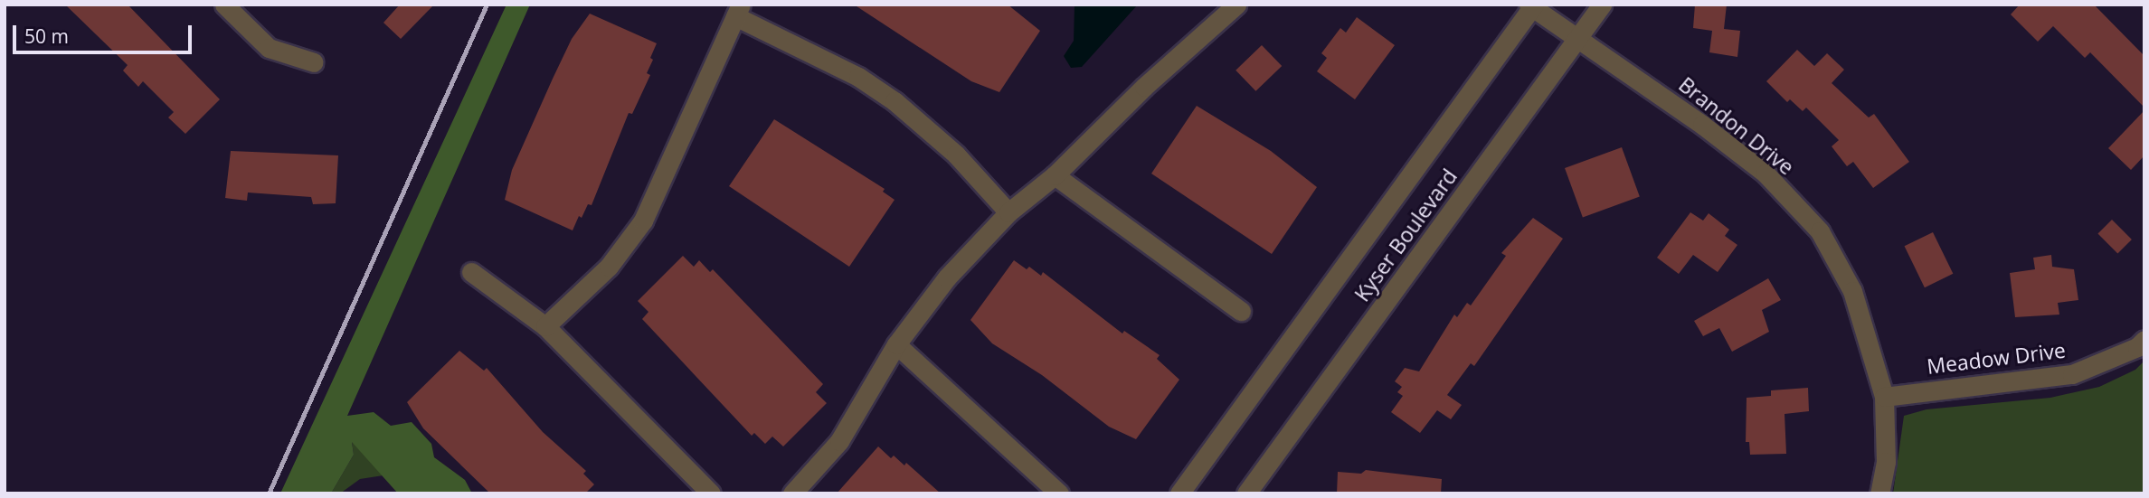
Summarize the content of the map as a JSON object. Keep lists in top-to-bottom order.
{
  "streets": {
    "street": ["Brandon Drive", "Kyser Boulevard", "Meadow Drive"]
  },
  "crossings": [
    ["Brandon Drive", "Kyser Boulevard"],
    ["Brandon Drive", "Meadow Drive"]
  ],
  "scale_bar": "50 m"
}
